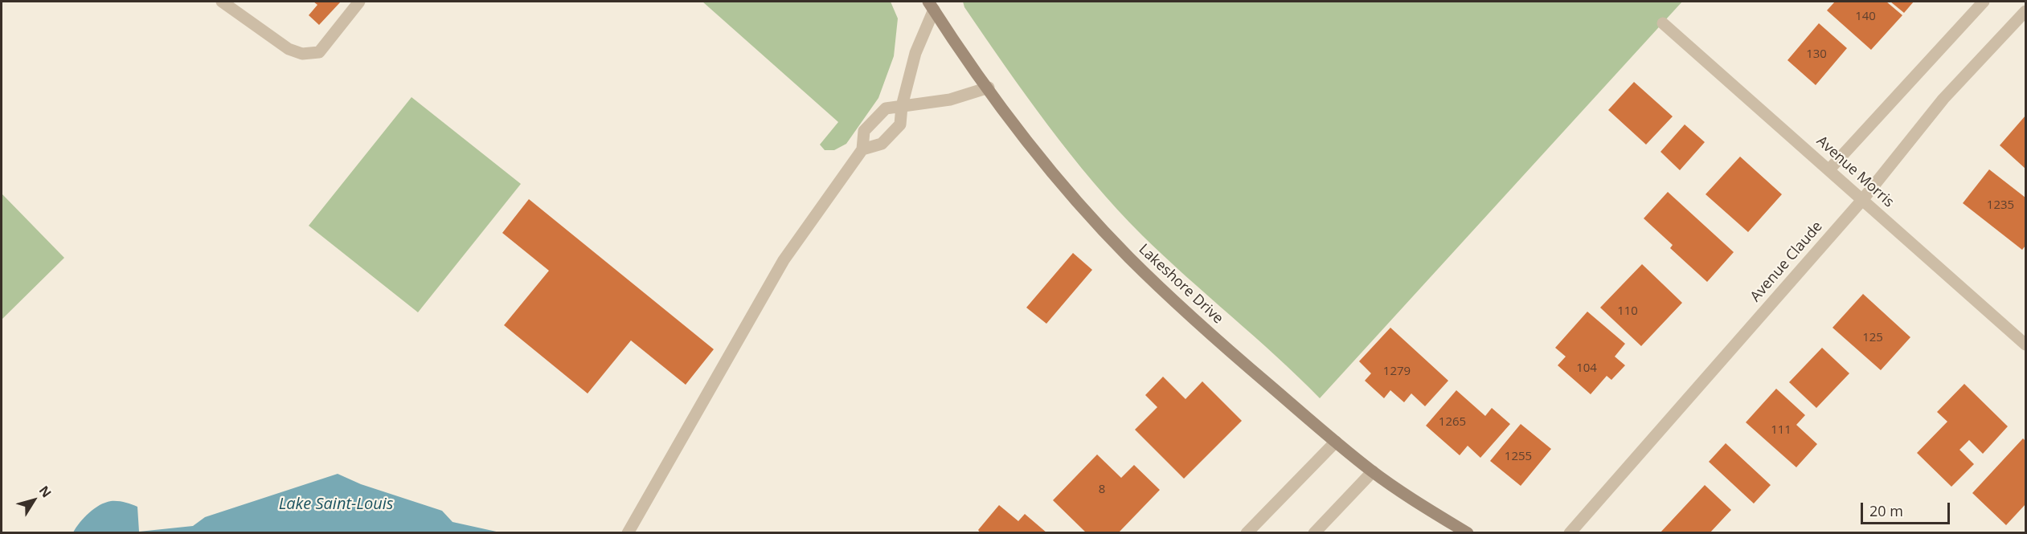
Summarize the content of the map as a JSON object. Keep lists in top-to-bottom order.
{
  "streets": {
    "street": ["Avenue Morris", "Avenue Claude", "Lakeshore Drive"]
  },
  "crossings": [
    ["Avenue Morris", "Avenue Claude"]
  ],
  "water": ["Lake Saint-Louis"],
  "house_numbers": [
    "140",
    "130",
    "1235",
    "110",
    "125",
    "104",
    "1279",
    "1265",
    "111",
    "1255",
    "8"
  ],
  "scale_bar": "20 m",
  "north": "top right"
}
